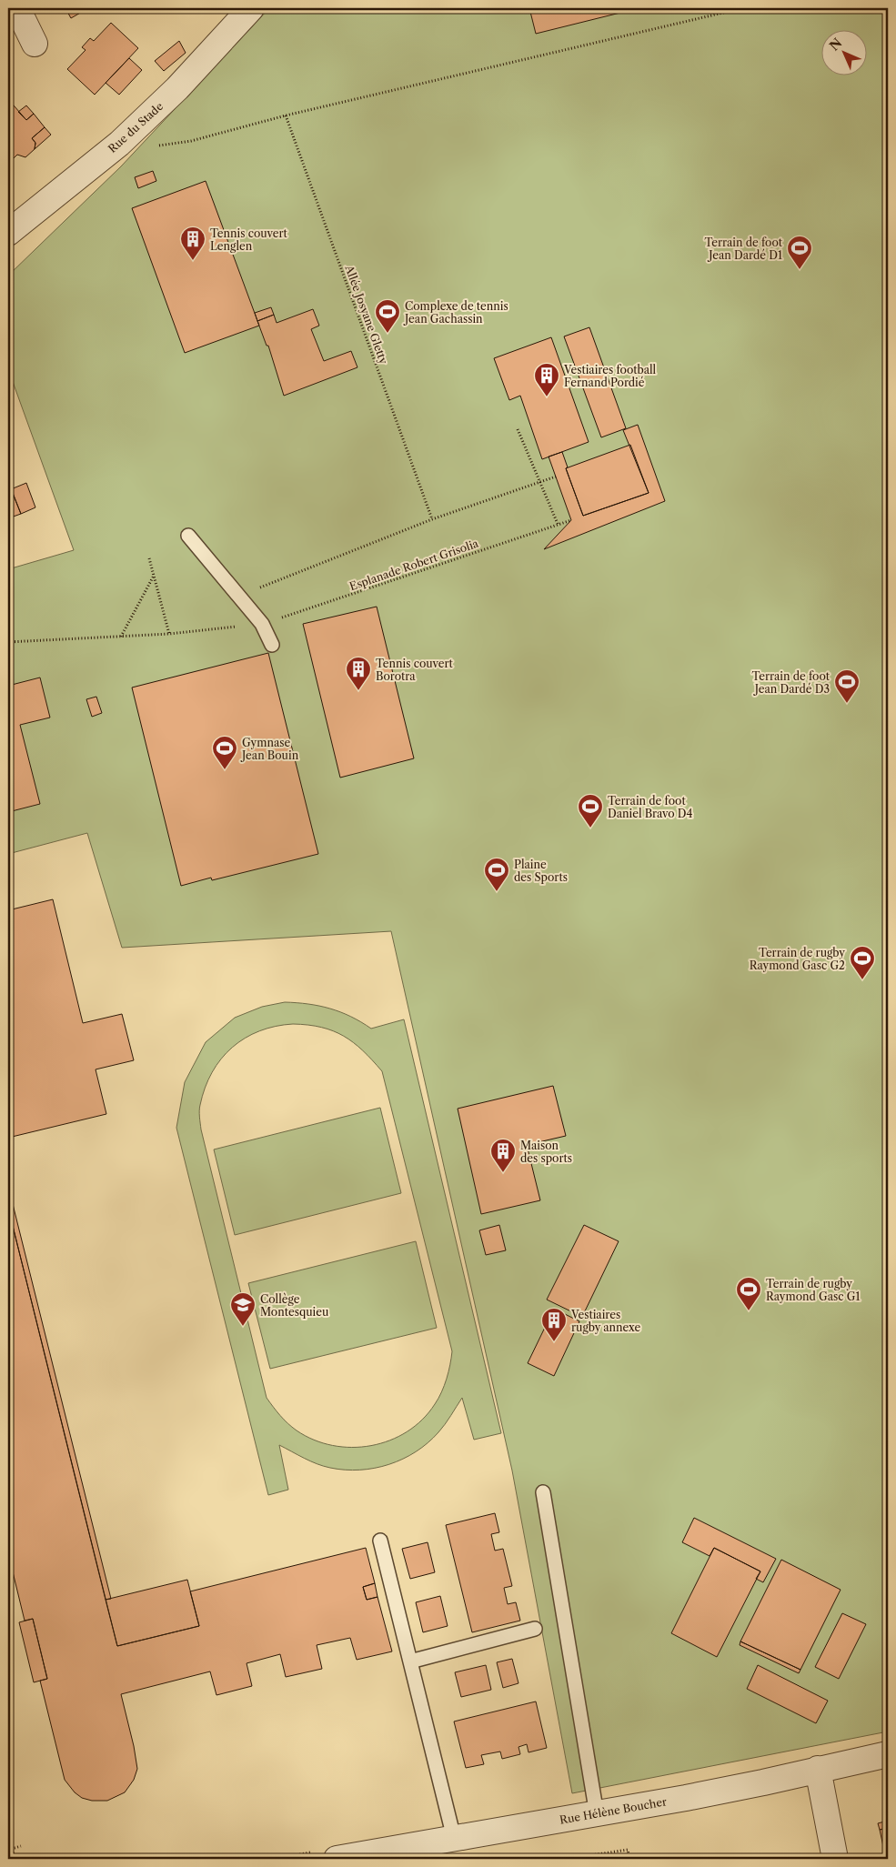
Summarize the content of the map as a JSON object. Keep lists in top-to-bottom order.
{
  "streets": {
    "street": ["Rue du Stade", "Rue Hélène Boucher"],
    "path": ["Allée Josyane Gletty", "Esplanade Robert Grisolia"]
  },
  "places": {
    "building": [
      "Tennis couvert Lenglen",
      "Vestiaires football Fernand Pordié",
      "Tennis couvert Borotra",
      "Maison des sports",
      "Vestiaires rugby annexe"
    ],
    "sports": [
      "Terrain de foot Jean Dardé D1",
      "Complexe de tennis Jean Gachassin",
      "Terrain de foot Jean Dardé D3",
      "Gymnase Jean Bouin",
      "Terrain de foot Daniel Bravo D4",
      "Plaine des Sports",
      "Terrain de rugby Raymond Gasc G2",
      "Terrain de rugby Raymond Gasc G1"
    ],
    "school or university": ["Collège Montesquieu"]
  },
  "north": "top left"
}
